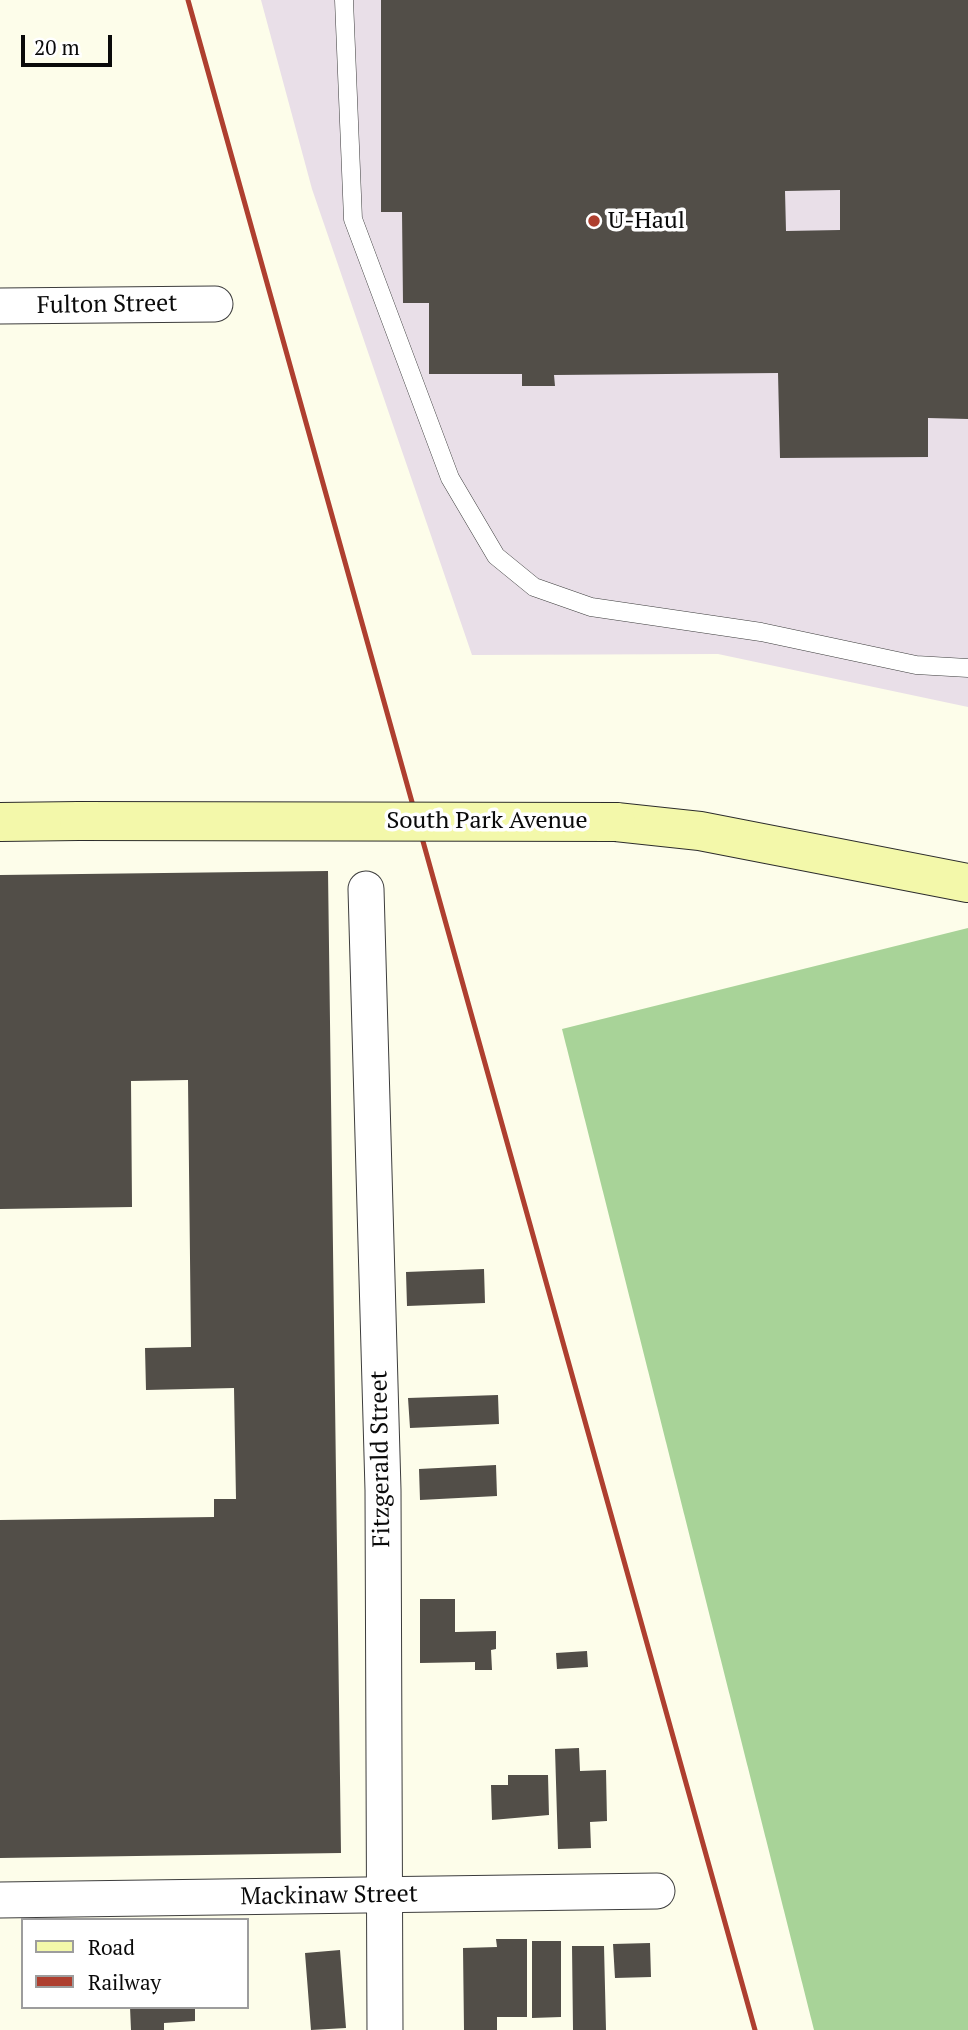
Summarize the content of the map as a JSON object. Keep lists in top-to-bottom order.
{
  "streets": {
    "street": [
      "Fulton Street",
      "South Park Avenue",
      "Fitzgerald Street",
      "Mackinaw Street"
    ]
  },
  "crossings": [
    ["Fitzgerald Street", "Mackinaw Street"]
  ],
  "places": ["U-Haul"],
  "legend": ["Road", "Railway"],
  "scale_bar": "20 m"
}
